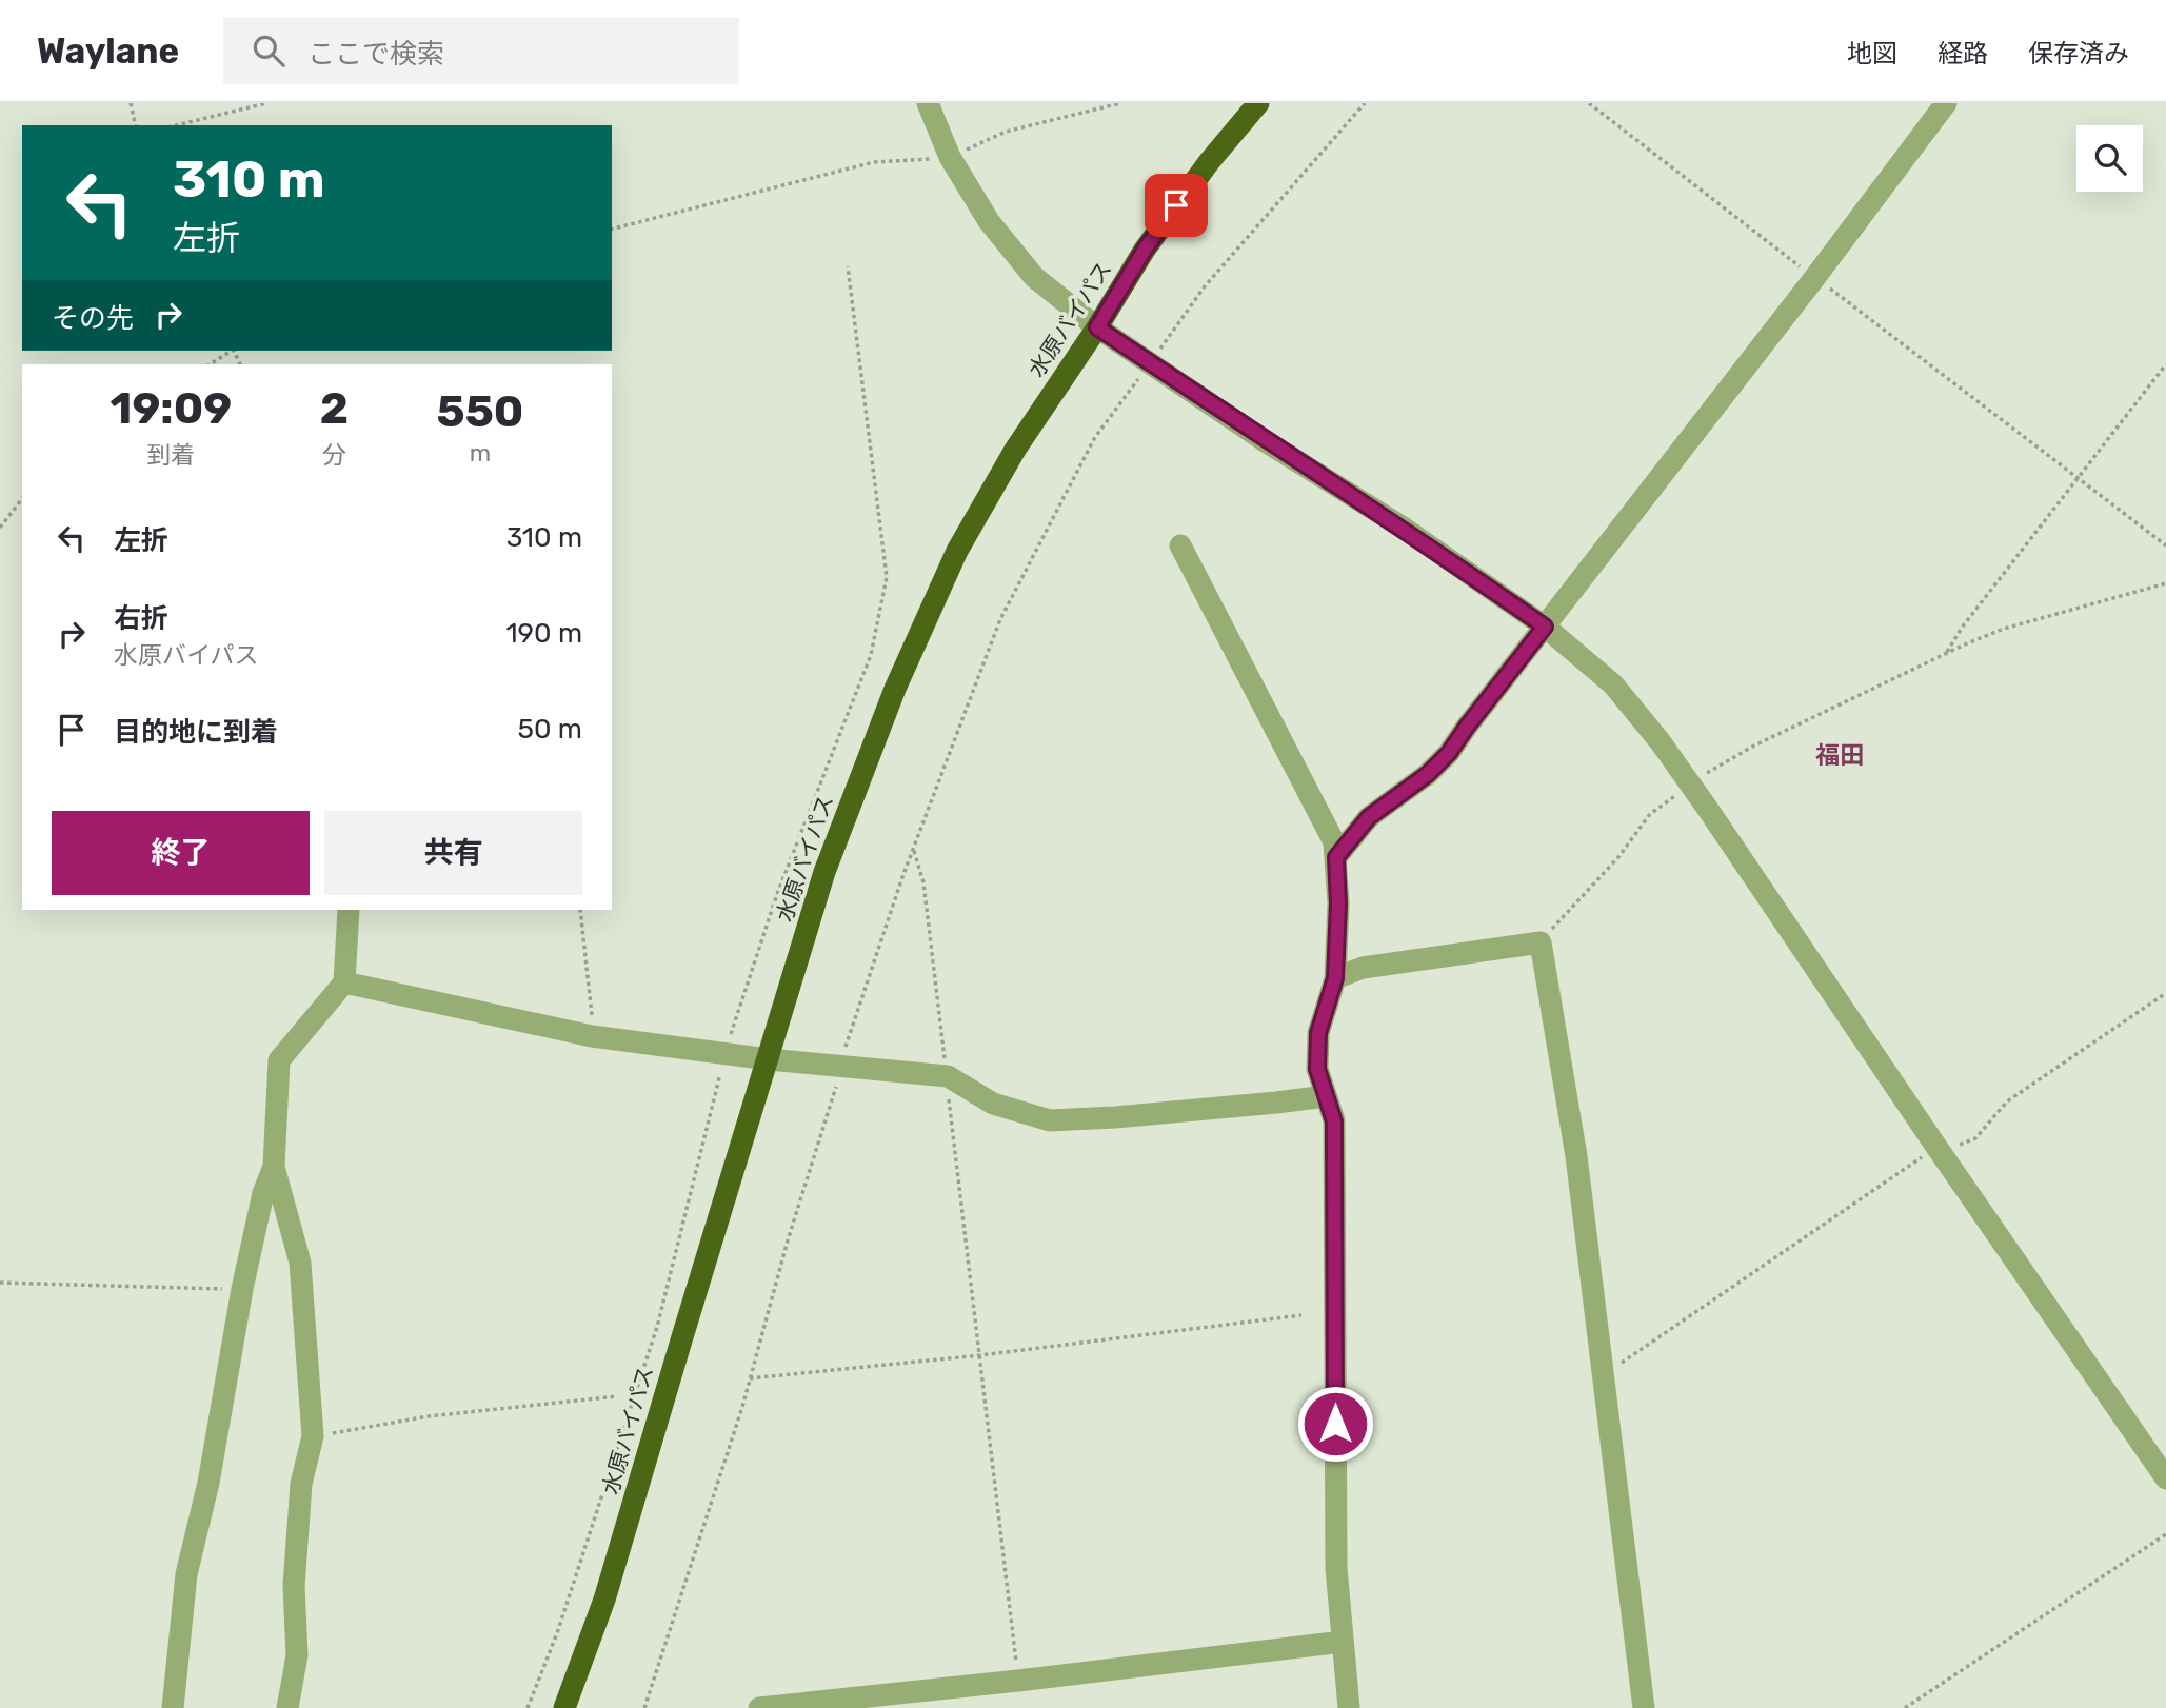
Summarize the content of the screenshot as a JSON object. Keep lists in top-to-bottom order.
{
  "streets": {
    "highway": ["水原バイパス"]
  },
  "districts": ["福田"],
  "page": {
    "header": "Waylane",
    "search": "ここで検索",
    "nav": ["地図", "経路", "保存済み"],
    "turn": ["310 m", "左折"],
    "then": "その先",
    "eta": [
      "19:09",
      "到着",
      "2",
      "分",
      "550",
      "m"
    ],
    "list": [
      {
        "name": "左折",
        "value": "310 m"
      },
      {
        "name": "右折",
        "note": "水原バイパス",
        "value": "190 m"
      },
      {
        "name": "目的地に到着",
        "value": "50 m"
      }
    ],
    "buttons": ["終了", "共有"]
  }
}
